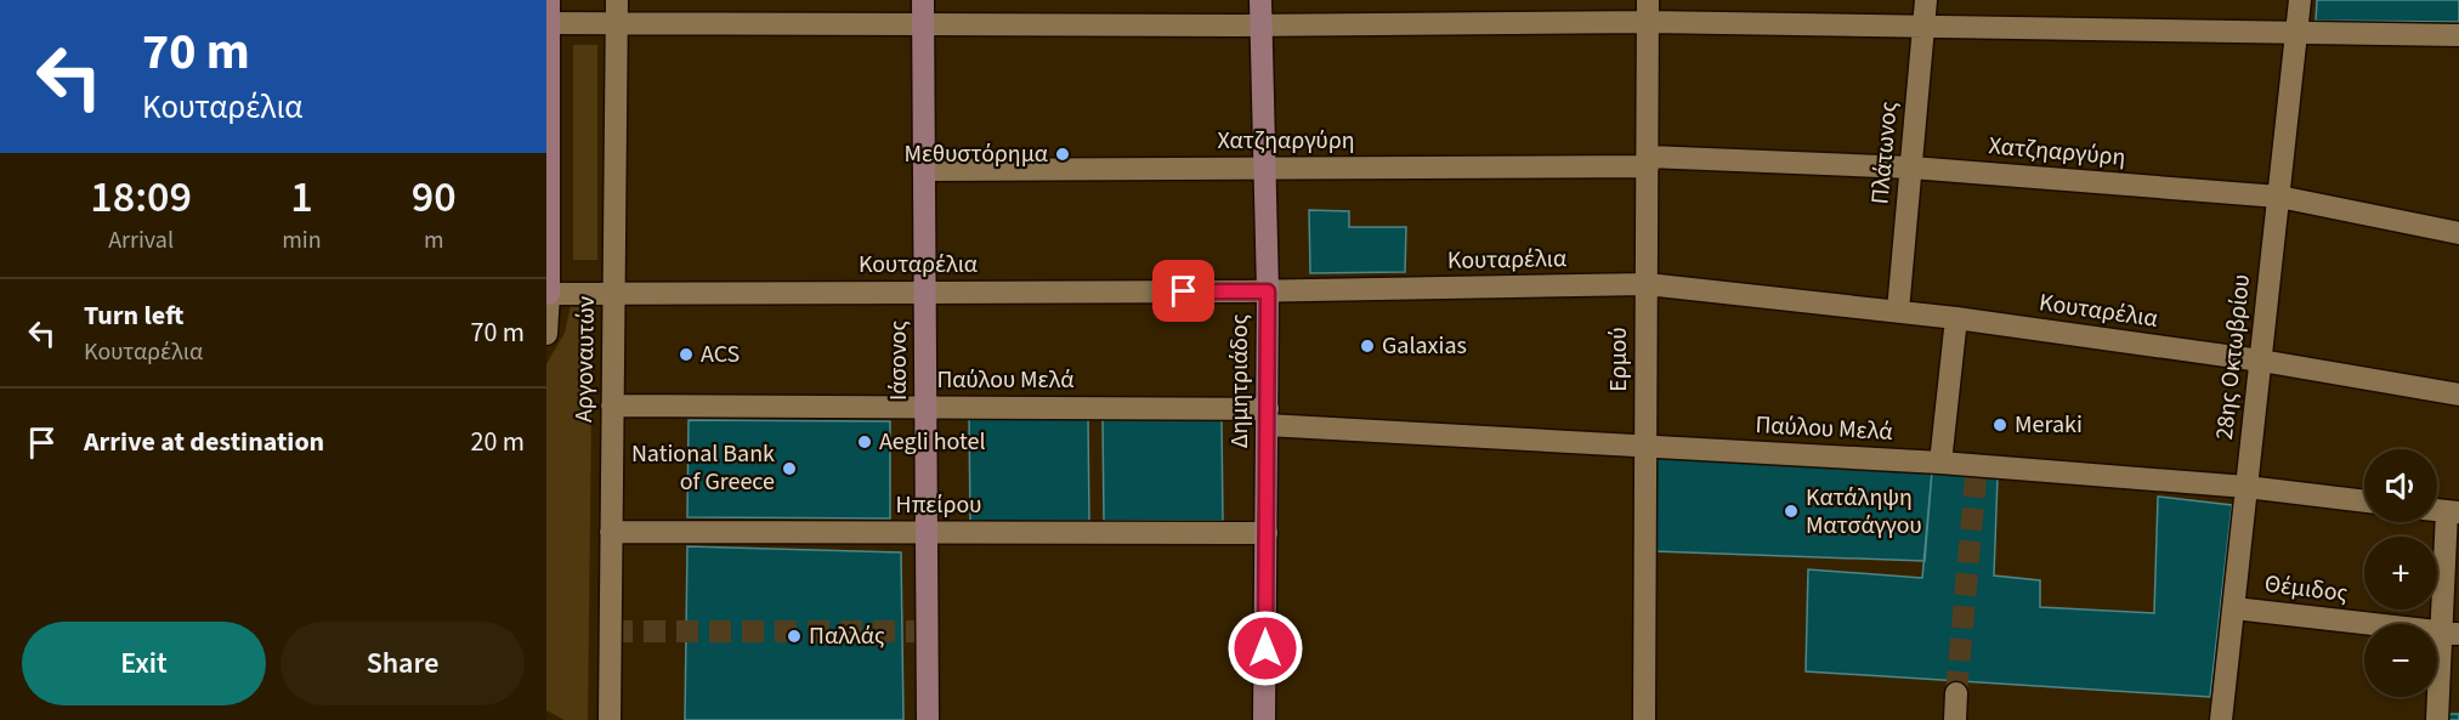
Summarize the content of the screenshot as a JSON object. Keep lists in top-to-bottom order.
{
  "streets": {
    "main road": ["Ιάσονος", "Δημητριάδος"],
    "street": [
      "Χατζηαργύρη",
      "Πλάτωνος",
      "Κουταρέλια",
      "28ης Οκτωβρίου",
      "Αργοναυτών",
      "Ερμού",
      "Παύλου Μελά",
      "Ηπείρου",
      "Θέμιδος"
    ]
  },
  "crossings": [
    ["Χατζηαργύρη", "Πλάτωνος"],
    ["Χατζηαργύρη", "28ης Οκτωβρίου"],
    ["Χατζηαργύρη", "Ερμού"],
    ["Χατζηαργύρη", "Ιάσονος"],
    ["Χατζηαργύρη", "Δημητριάδος"],
    ["Πλάτωνος", "Κουταρέλια"],
    ["Κουταρέλια", "28ης Οκτωβρίου"],
    ["Κουταρέλια", "Αργοναυτών"],
    ["Κουταρέλια", "Ερμού"],
    ["Κουταρέλια", "Ιάσονος"],
    ["Κουταρέλια", "Δημητριάδος"],
    ["28ης Οκτωβρίου", "Παύλου Μελά"],
    ["28ης Οκτωβρίου", "Θέμιδος"],
    ["Αργοναυτών", "Παύλου Μελά"],
    ["Αργοναυτών", "Ηπείρου"],
    ["Ερμού", "Παύλου Μελά"],
    ["Ιάσονος", "Παύλου Μελά"],
    ["Ιάσονος", "Ηπείρου"],
    ["Παύλου Μελά", "Δημητριάδος"],
    ["Δημητριάδος", "Ηπείρου"]
  ],
  "places": [
    "Μεθυστόρημα",
    "Galaxias",
    "ACS",
    "Meraki",
    "Aegli hotel",
    "National Bank of Greece",
    "Κατάληψη Ματσάγγου",
    "Παλλάς"
  ],
  "page": {
    "turn": ["70 m", "Κουταρέλια"],
    "eta": [
      "18:09",
      "Arrival",
      "1",
      "min",
      "90",
      "m"
    ],
    "list": [
      {
        "name": "Turn left",
        "note": "Κουταρέλια",
        "value": "70 m"
      },
      {
        "name": "Arrive at destination",
        "value": "20 m"
      }
    ],
    "map_buttons": ["+", "−"],
    "buttons": ["Exit", "Share"]
  }
}
